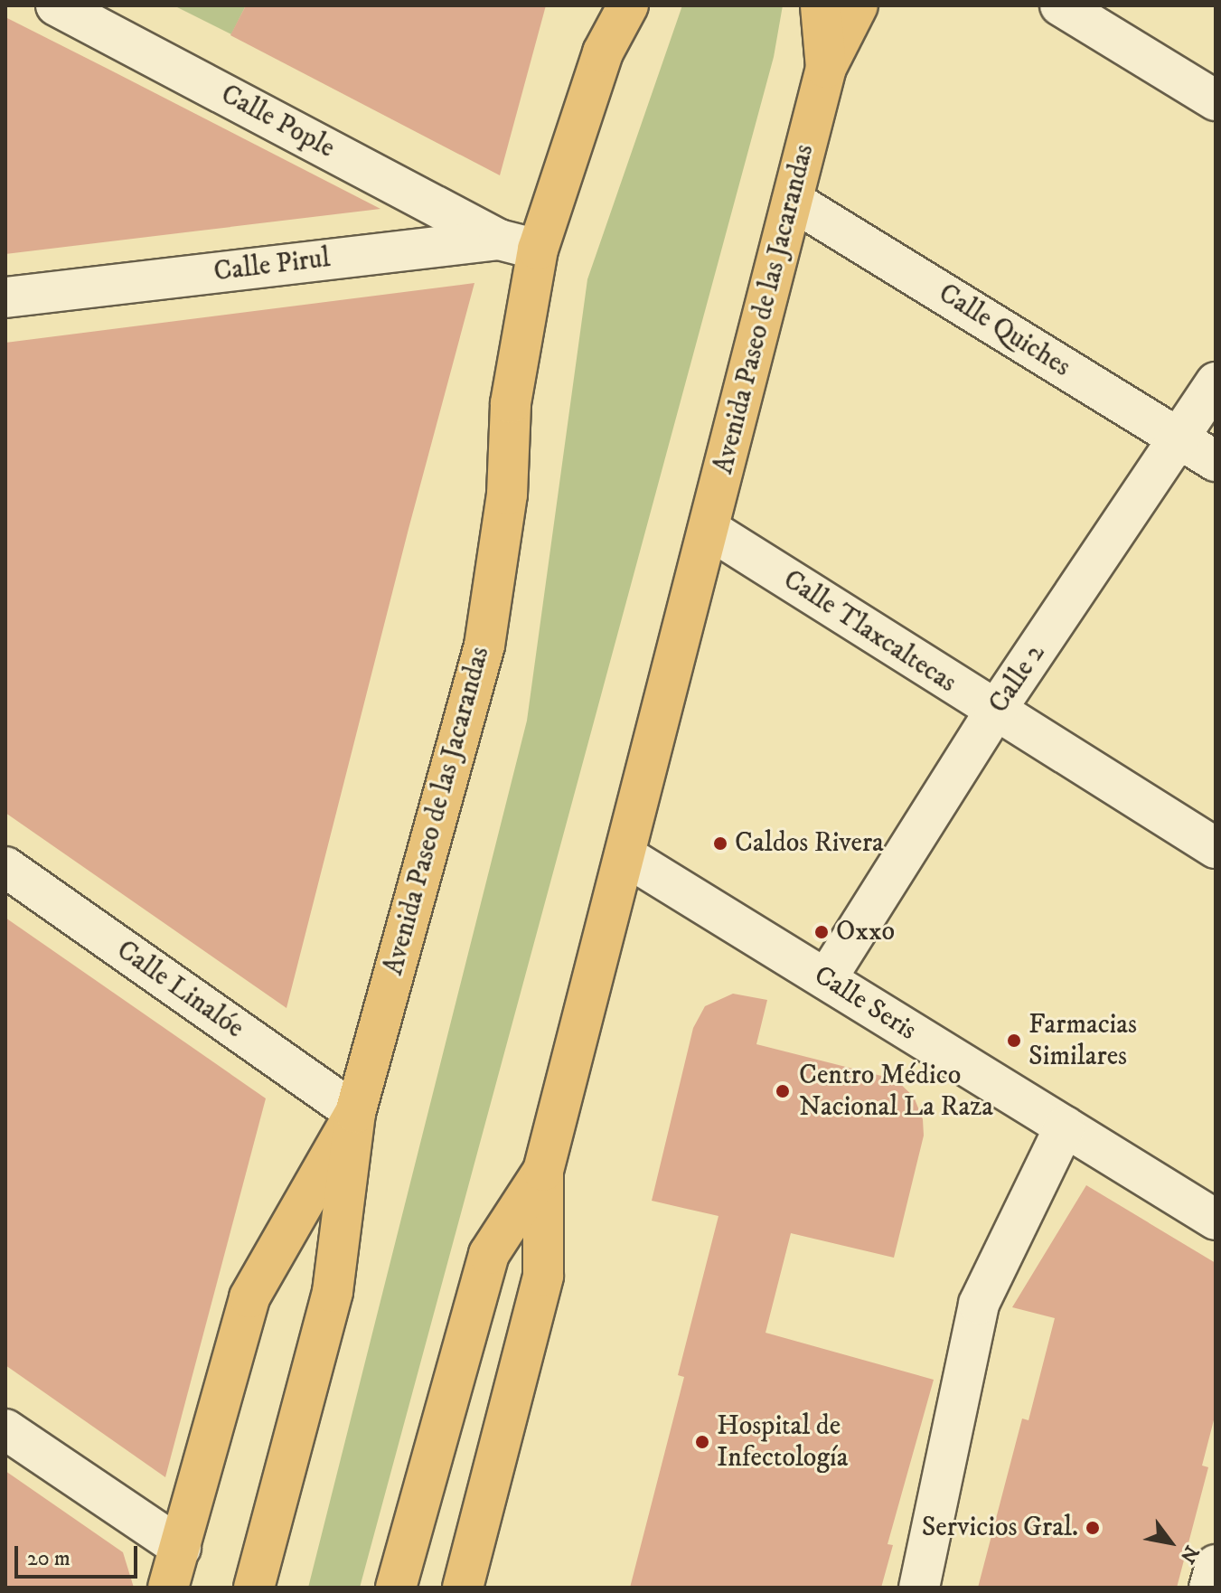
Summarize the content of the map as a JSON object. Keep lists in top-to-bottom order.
{
  "streets": {
    "main road": ["Avenida Paseo de las Jacarandas"],
    "street": [
      "Calle Pople",
      "Calle Pirul",
      "Calle Quiches",
      "Calle Tlaxcaltecas",
      "Calle 2",
      "Calle Linalóe",
      "Calle Seris"
    ]
  },
  "crossings": [
    ["Calle Pople", "Calle Pirul"],
    ["Calle Pirul", "Avenida Paseo de las Jacarandas"],
    ["Avenida Paseo de las Jacarandas", "Calle Quiches"],
    ["Avenida Paseo de las Jacarandas", "Calle Tlaxcaltecas"],
    ["Avenida Paseo de las Jacarandas", "Calle Linalóe"],
    ["Avenida Paseo de las Jacarandas", "Calle Seris"],
    ["Calle Quiches", "Calle 2"],
    ["Calle Tlaxcaltecas", "Calle 2"],
    ["Calle 2", "Calle Seris"]
  ],
  "places": [
    "Caldos Rivera",
    "Oxxo",
    "Farmacias Similares",
    "Centro Médico Nacional La Raza",
    "Hospital de Infectología",
    "Servicios Gral."
  ],
  "scale_bar": "20 m",
  "north": "bottom right"
}
